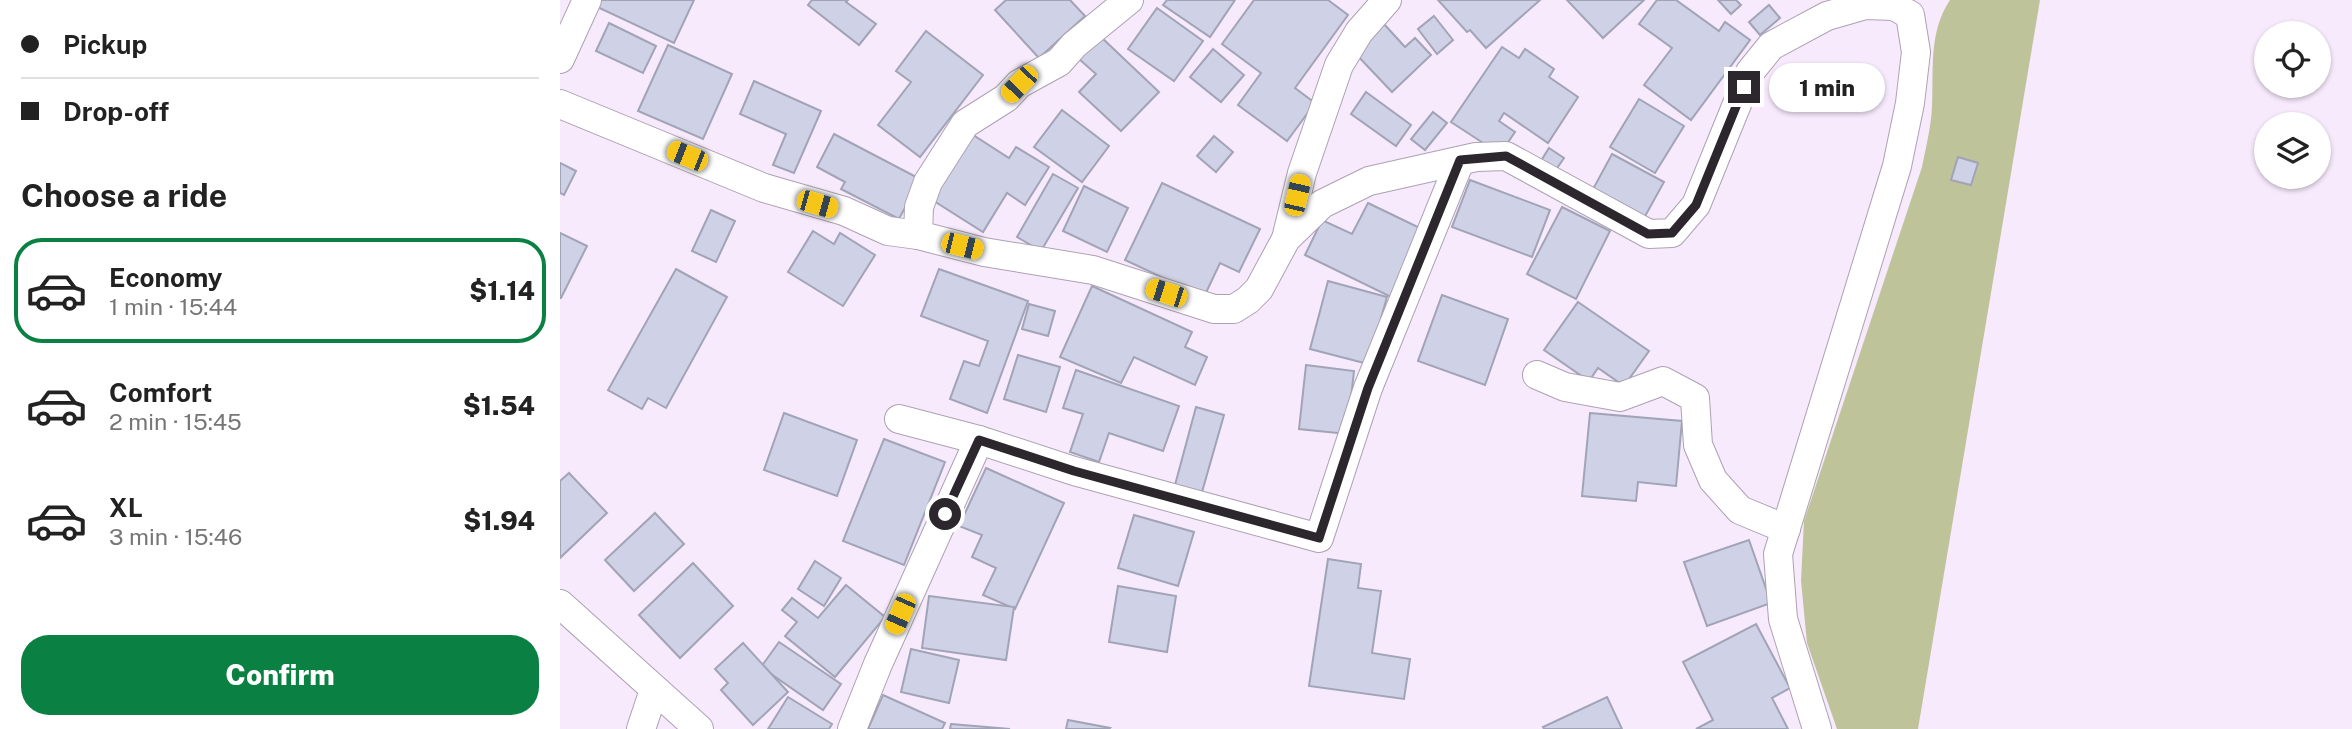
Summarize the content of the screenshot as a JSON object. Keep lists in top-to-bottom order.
{
  "page": {
    "banner": ["Pickup", "Drop-off"],
    "bubble": "1 min",
    "heading": "Choose a ride",
    "list": [
      {
        "name": "Economy",
        "note": "1 min · 15:44",
        "value": "$1.14"
      },
      {
        "name": "Comfort",
        "note": "2 min · 15:45",
        "value": "$1.54"
      },
      {
        "name": "XL",
        "note": "3 min · 15:46",
        "value": "$1.94"
      }
    ],
    "buttons": "Confirm"
  }
}
